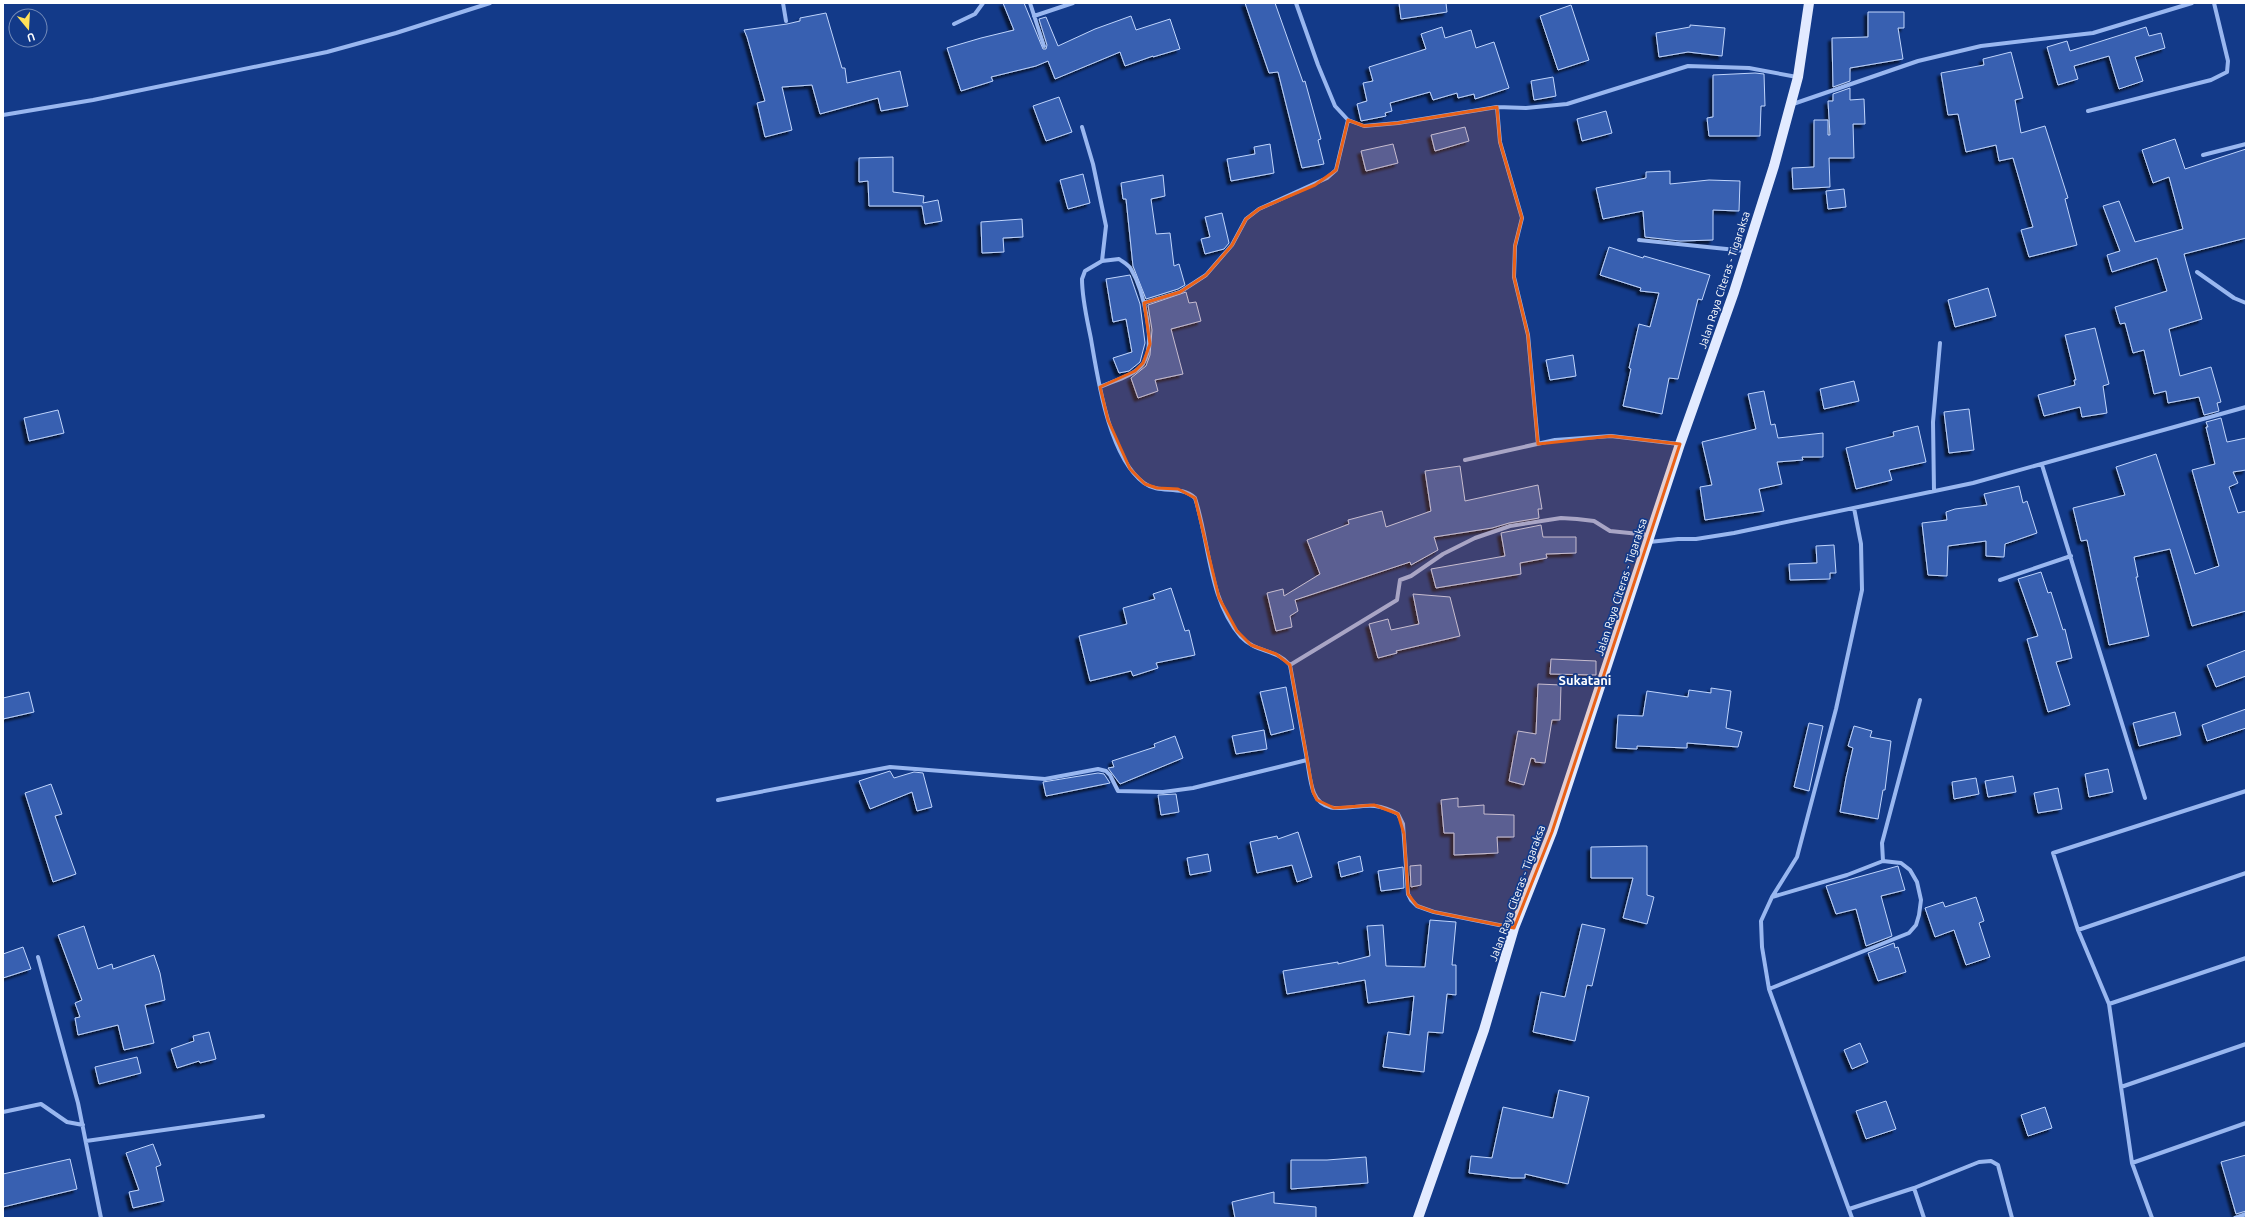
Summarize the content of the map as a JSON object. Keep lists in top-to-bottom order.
{
  "streets": {
    "main road": ["Jalan Raya Citeras - Tigaraksa"]
  },
  "districts": ["Sukatani"],
  "north": "bottom"
}
